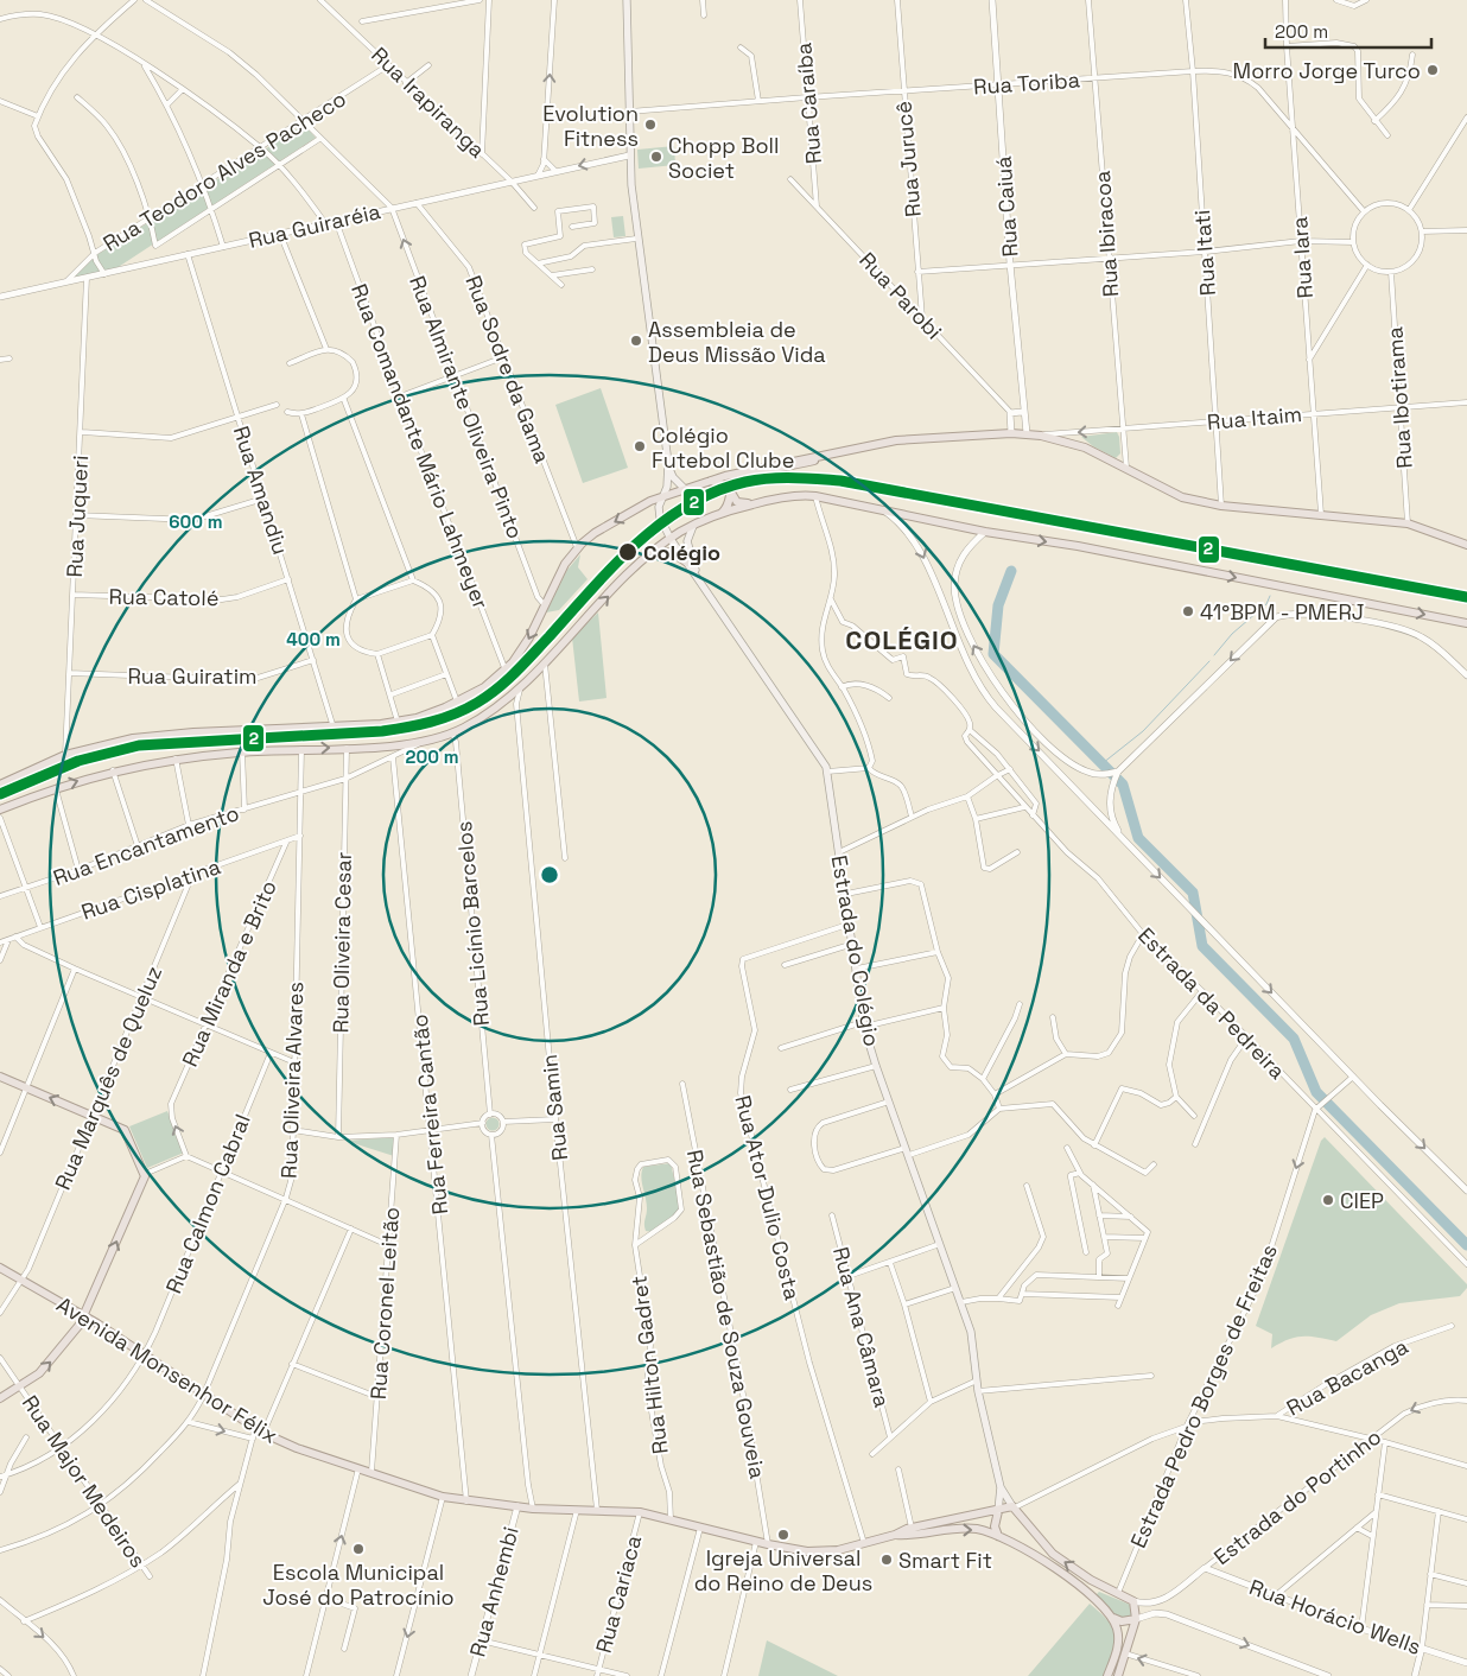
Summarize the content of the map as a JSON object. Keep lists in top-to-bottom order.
{
  "streets": {
    "main road": ["Estrada do Colégio", "Avenida Monsenhor Félix"],
    "street": [
      "Rua Toriba",
      "Rua Irapiranga",
      "Rua Caraíba",
      "Rua Jurucê",
      "Rua Teodoro Alves Pacheco",
      "Rua Caiuá",
      "Rua Guiraréia",
      "Rua Ibiracoa",
      "Rua Itati",
      "Rua Iara",
      "Rua Parobi",
      "Rua Sodre da Gama",
      "Rua Ibotirama",
      "Rua Almirante Oliveira Pinto",
      "Rua Itaim",
      "Rua Comandante Mário Lahmeyer",
      "Rua Amandiu",
      "Rua Juqueri",
      "Rua Catolé",
      "Rua Guiratim",
      "Rua Encantamento",
      "Rua Cisplatina",
      "Rua Licínio Barcelos",
      "Rua Oliveira Cesar",
      "Rua Miranda e Brito",
      "Estrada da Pedreira",
      "Rua Marquês de Queluz",
      "Rua Oliveira Alvares",
      "Rua Samin",
      "Rua Ferreira Cantão",
      "Rua Ator Dulio Costa",
      "Rua Calmon Cabral",
      "Rua Coronel Leitão",
      "Rua Sebastião de Souza Gouveia",
      "Rua Ana Câmara",
      "Rua Hilton Gadret",
      "Rua Bacanga",
      "Estrada Pedro Borges de Freitas",
      "Rua Major Medeiros",
      "Estrada do Portinho",
      "Rua Anhembi",
      "Rua Cariaca",
      "Rua Horácio Wells"
    ]
  },
  "crossings": [
    ["Rua Toriba", "Rua Caraíba"],
    ["Rua Toriba", "Rua Jurucê"],
    ["Rua Toriba", "Rua Caiuá"],
    ["Rua Toriba", "Rua Ibiracoa"],
    ["Rua Toriba", "Rua Itati"],
    ["Rua Toriba", "Rua Iara"],
    ["Rua Toriba", "Rua Ibotirama"],
    ["Rua Irapiranga", "Rua Teodoro Alves Pacheco"],
    ["Rua Irapiranga", "Rua Guiraréia"],
    ["Rua Caraíba", "Rua Parobi"],
    ["Rua Jurucê", "Rua Parobi"],
    ["Rua Teodoro Alves Pacheco", "Rua Guiraréia"],
    ["Rua Guiraréia", "Rua Sodre da Gama"],
    ["Rua Guiraréia", "Rua Almirante Oliveira Pinto"],
    ["Rua Guiraréia", "Rua Comandante Mário Lahmeyer"],
    ["Rua Guiraréia", "Rua Amandiu"],
    ["Rua Guiraréia", "Rua Juqueri"],
    ["Rua Ibiracoa", "Rua Itaim"],
    ["Rua Itati", "Rua Itaim"],
    ["Rua Iara", "Rua Itaim"],
    ["Rua Ibotirama", "Rua Itaim"],
    ["Rua Amandiu", "Rua Catolé"],
    ["Rua Amandiu", "Rua Guiratim"],
    ["Rua Juqueri", "Rua Catolé"],
    ["Rua Juqueri", "Rua Guiratim"],
    ["Rua Encantamento", "Rua Oliveira Cesar"],
    ["Rua Encantamento", "Rua Oliveira Alvares"],
    ["Rua Encantamento", "Rua Ferreira Cantão"],
    ["Rua Cisplatina", "Rua Miranda e Brito"],
    ["Rua Cisplatina", "Rua Marquês de Queluz"],
    ["Rua Cisplatina", "Rua Oliveira Alvares"],
    ["Estrada do Colégio", "Rua Ator Dulio Costa"],
    ["Estrada do Colégio", "Avenida Monsenhor Félix"],
    ["Estrada da Pedreira", "Estrada Pedro Borges de Freitas"],
    ["Rua Marquês de Queluz", "Avenida Monsenhor Félix"],
    ["Rua Oliveira Alvares", "Avenida Monsenhor Félix"],
    ["Rua Oliveira Alvares", "Rua Major Medeiros"],
    ["Rua Samin", "Avenida Monsenhor Félix"],
    ["Rua Ferreira Cantão", "Avenida Monsenhor Félix"],
    ["Rua Ator Dulio Costa", "Avenida Monsenhor Félix"],
    ["Rua Calmon Cabral", "Avenida Monsenhor Félix"],
    ["Rua Calmon Cabral", "Rua Major Medeiros"],
    ["Rua Coronel Leitão", "Avenida Monsenhor Félix"],
    ["Rua Sebastião de Souza Gouveia", "Avenida Monsenhor Félix"],
    ["Rua Hilton Gadret", "Avenida Monsenhor Félix"],
    ["Avenida Monsenhor Félix", "Rua Anhembi"],
    ["Avenida Monsenhor Félix", "Rua Cariaca"],
    ["Estrada do Portinho", "Rua Horácio Wells"]
  ],
  "one_way": ["Rua Almirante Oliveira Pinto", "Rua Miranda e Brito", "Estrada Pedro Borges de Freitas"],
  "districts": ["COLÉGIO"],
  "places": [
    "Morro Jorge Turco",
    "Evolution Fitness",
    "Chopp Boll Societ",
    "Assembleia de Deus Missão Vida",
    "Colégio Futebol Clube",
    "Colégio",
    "41°BPM - PMERJ",
    "CIEP",
    "Igreja Universal do Reino de Deus",
    "Escola Municipal José do Patrocínio",
    "Smart Fit"
  ],
  "lines": ["transit line 2"],
  "scale_bar": "200 m",
  "rings": ["600 m", "400 m", "200 m"]
}
